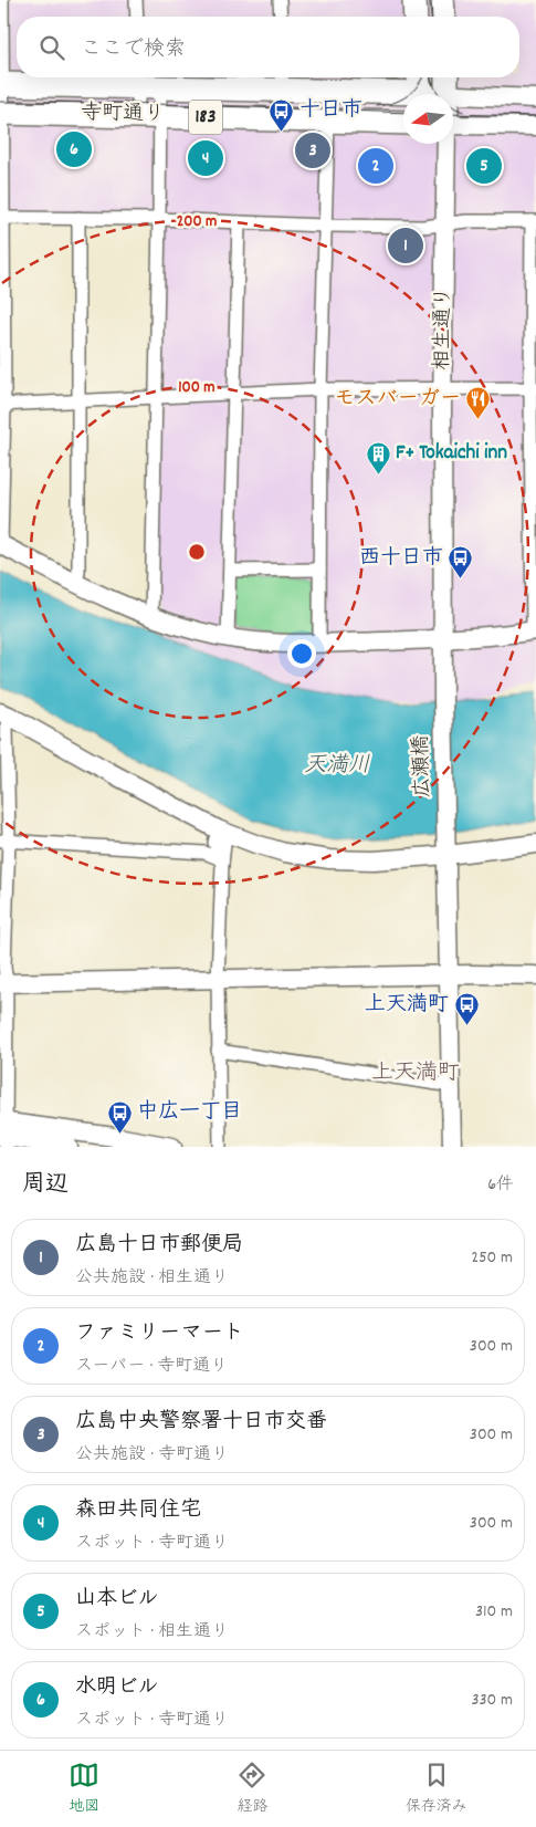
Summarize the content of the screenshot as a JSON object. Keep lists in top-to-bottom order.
{
  "streets": {
    "highway": ["寺町通り", "183", "相生通り"],
    "street": ["広瀬橋"]
  },
  "crossings": [
    ["寺町通り", "相生通り"],
    ["相生通り", "広瀬橋"]
  ],
  "districts": ["上天満町"],
  "water": ["天満川"],
  "places": {
    "bus stop": [
      "十日市",
      "西十日市",
      "上天満町",
      "中広一丁目"
    ],
    "restaurant": ["モスバーガー"],
    "building": ["F+ Tokaichi inn"]
  },
  "north": "left",
  "page": {
    "search": "ここで検索",
    "pins": [
      "6",
      "3",
      "4",
      "2",
      "5",
      "1"
    ],
    "heading": ["周辺", "6件"],
    "list": [
      {
        "mark": "1",
        "name": "広島十日市郵便局",
        "note": "公共施設 · 相生通り",
        "value": "250 m"
      },
      {
        "mark": "2",
        "name": "ファミリーマート",
        "note": "スーパー · 寺町通り",
        "value": "300 m"
      },
      {
        "mark": "3",
        "name": "広島中央警察署十日市交番",
        "note": "公共施設 · 寺町通り",
        "value": "300 m"
      },
      {
        "mark": "4",
        "name": "森田共同住宅",
        "note": "スポット · 寺町通り",
        "value": "300 m"
      },
      {
        "mark": "5",
        "name": "山本ビル",
        "note": "スポット · 相生通り",
        "value": "310 m"
      },
      {
        "mark": "6",
        "name": "水明ビル",
        "note": "スポット · 寺町通り",
        "value": "330 m"
      }
    ],
    "nav": ["地図", "経路", "保存済み"]
  },
  "rings": ["200 m", "100 m"]
}
